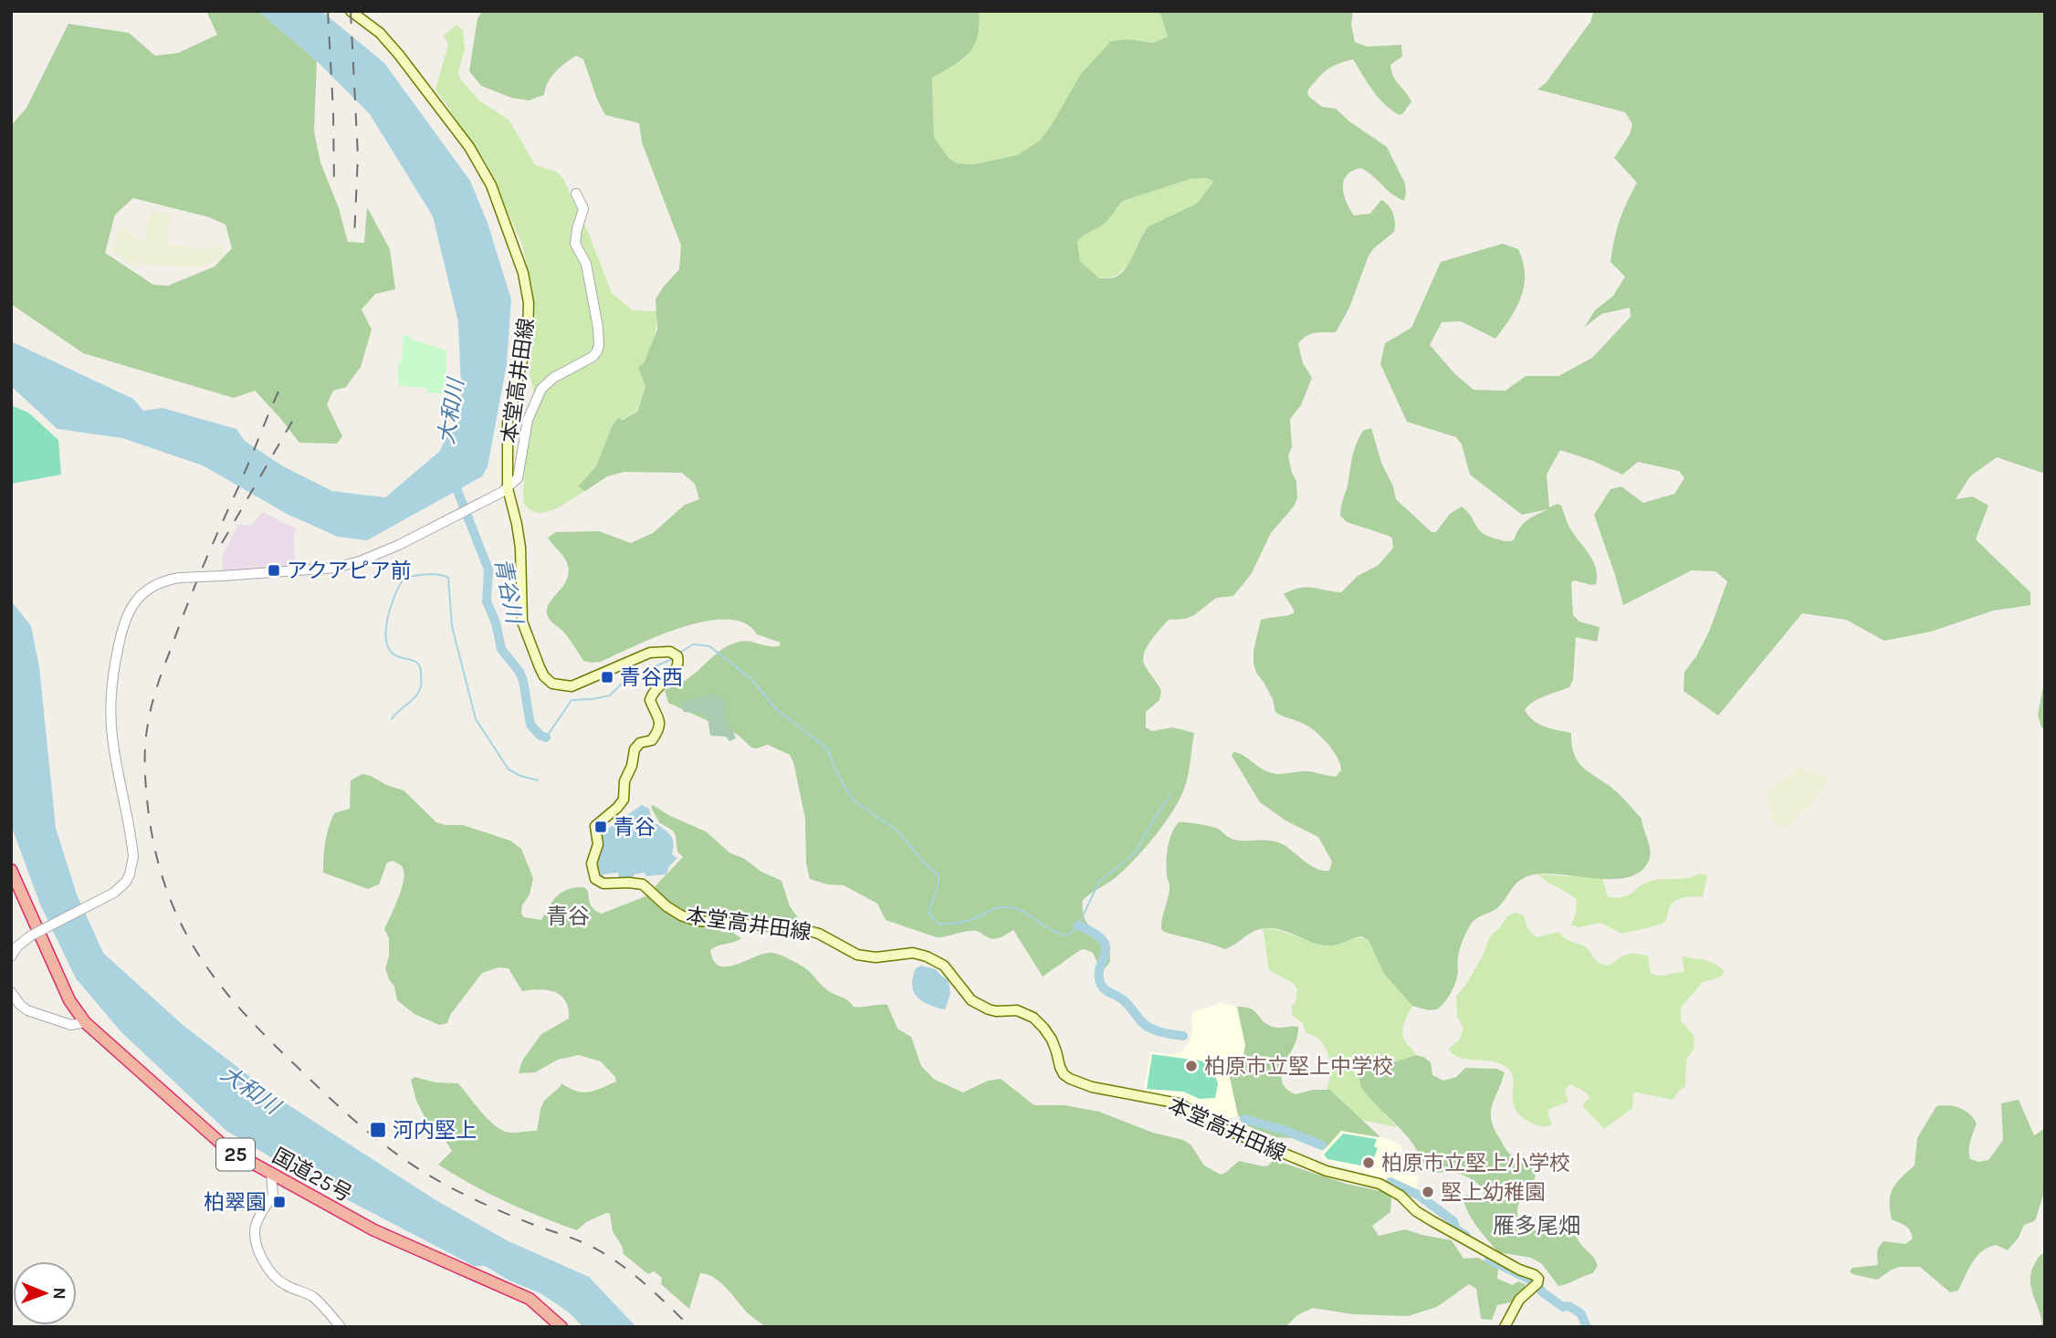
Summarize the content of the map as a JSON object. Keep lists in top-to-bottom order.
{
  "streets": {
    "highway": ["25", "国道25号"],
    "main road": ["本堂高井田線"]
  },
  "districts": ["青谷", "雁多尾畑"],
  "water": ["大和川", "青谷川"],
  "places": {
    "transit": [
      "アクアピア前",
      "青谷西",
      "青谷",
      "河内堅上",
      "柏翠園"
    ],
    "other": ["柏原市立堅上中学校", "柏原市立堅上小学校", "堅上幼稚園"]
  },
  "north": "right"
}
